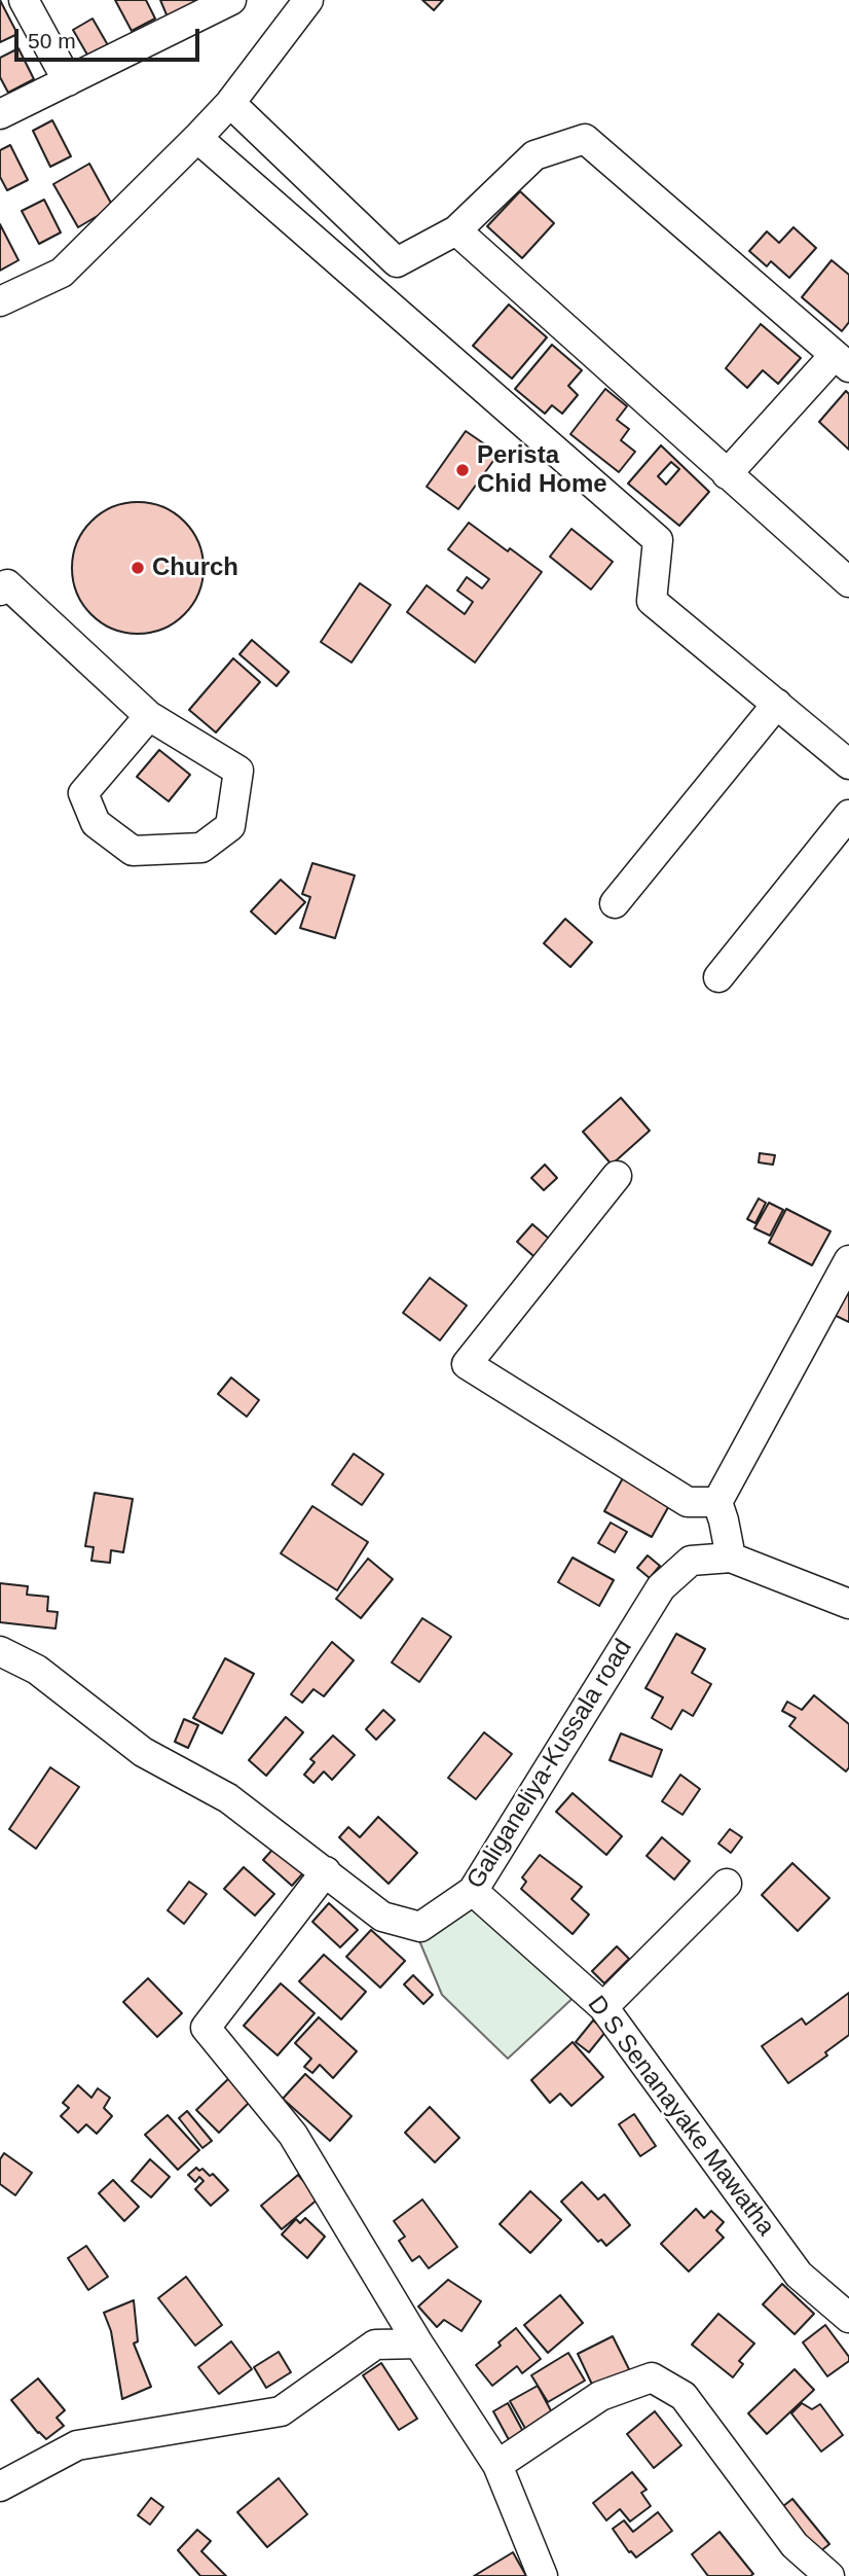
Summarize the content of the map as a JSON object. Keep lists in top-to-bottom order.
{
  "streets": {
    "street": ["Galiganeliya-Kussala road", "D S Senanayake Mawatha"]
  },
  "crossings": [
    ["Galiganeliya-Kussala road", "D S Senanayake Mawatha"]
  ],
  "places": ["Perista Chid Home", "Church"],
  "scale_bar": "50 m"
}
